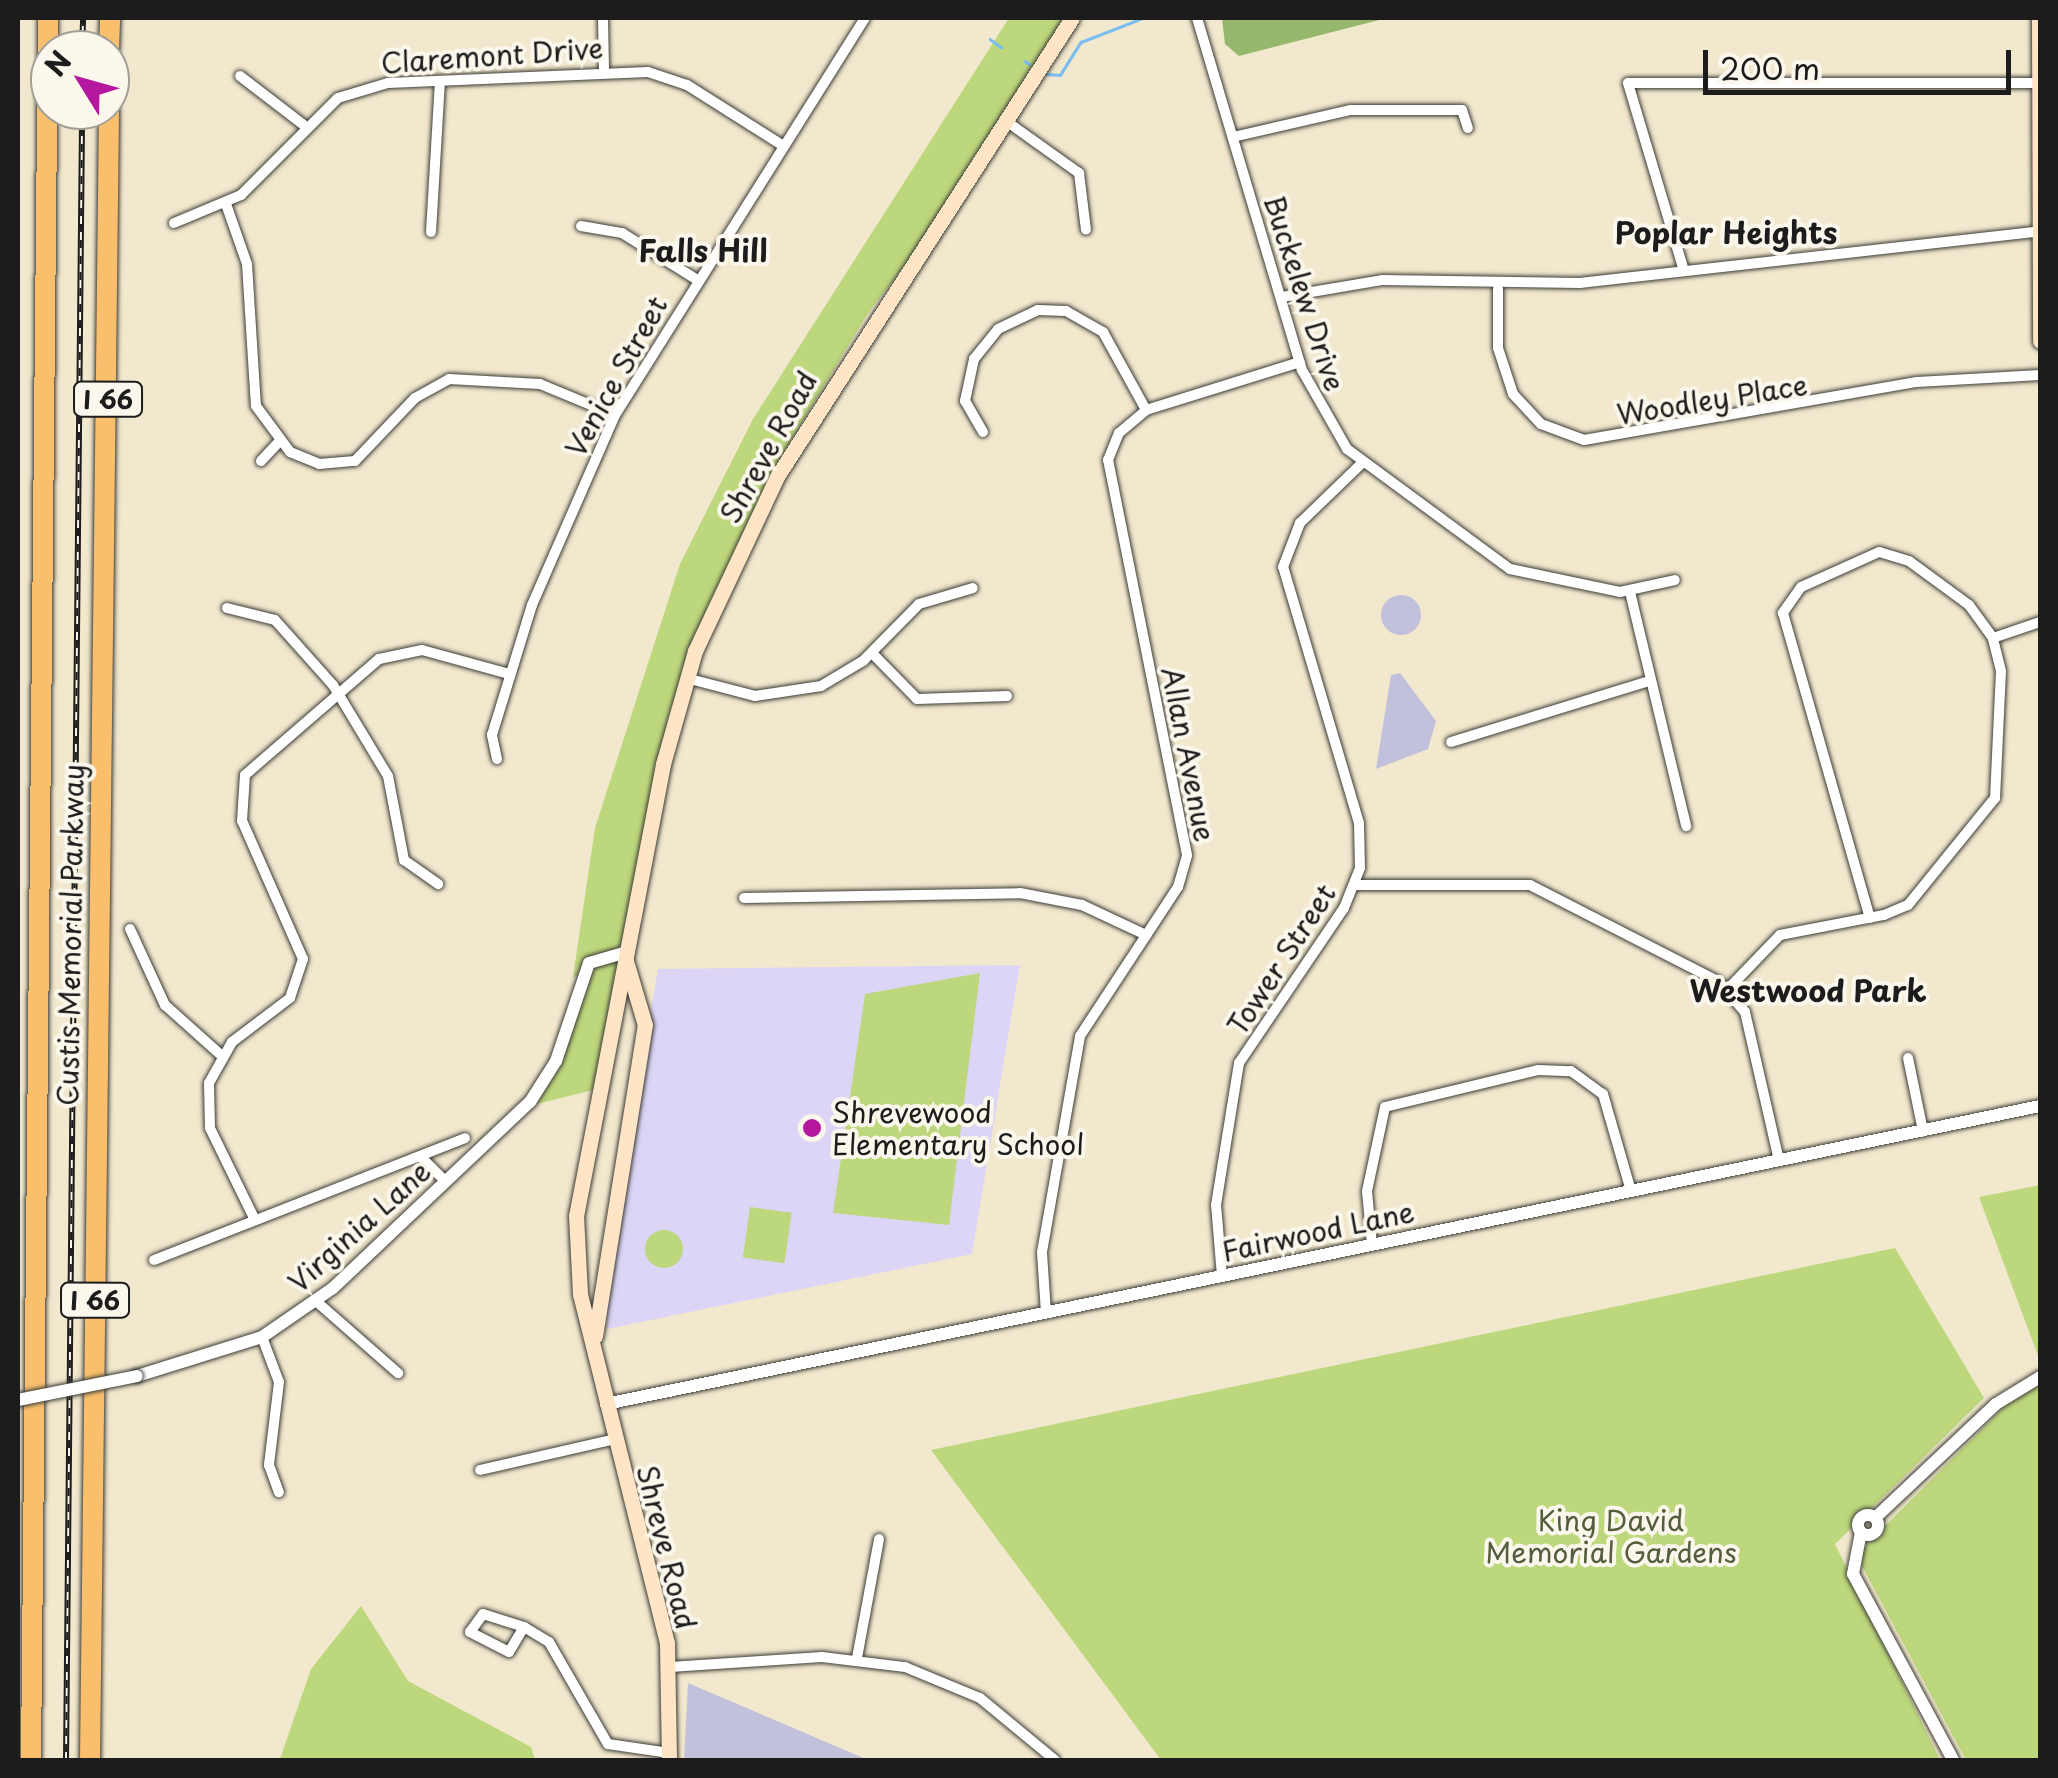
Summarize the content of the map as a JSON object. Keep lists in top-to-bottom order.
{
  "streets": {
    "highway": ["I 66", "Custis Memorial Parkway"],
    "main road": ["Shreve Road"],
    "street": [
      "Claremont Drive",
      "Buckelew Drive",
      "Venice Street",
      "Woodley Place",
      "Allan Avenue",
      "Tower Street",
      "Virginia Lane",
      "Fairwood Lane"
    ]
  },
  "crossings": [
    ["Claremont Drive", "Venice Street"],
    ["Buckelew Drive", "Tower Street"],
    ["Shreve Road", "Virginia Lane"],
    ["Shreve Road", "Fairwood Lane"],
    ["Allan Avenue", "Fairwood Lane"],
    ["Tower Street", "Fairwood Lane"]
  ],
  "districts": ["Poplar Heights", "Falls Hill", "Westwood Park"],
  "parks": ["King David Memorial Gardens"],
  "places": ["Shrevewood Elementary School"],
  "scale_bar": "200 m",
  "north": "top left"
}
